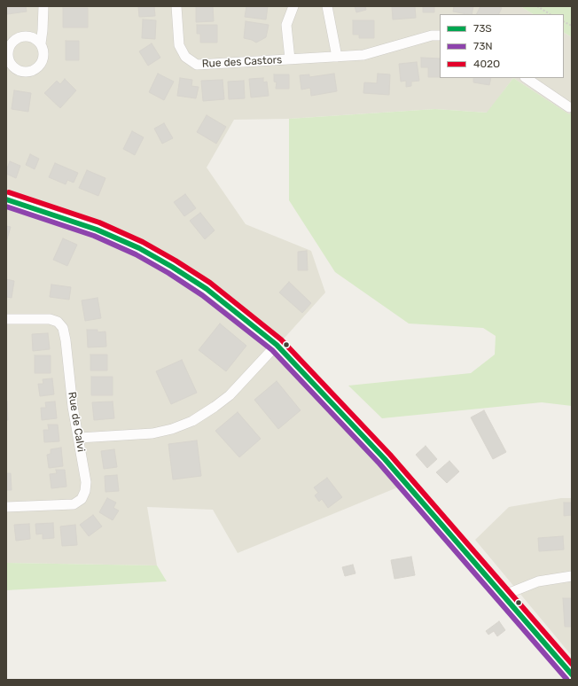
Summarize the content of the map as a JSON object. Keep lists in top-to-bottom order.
{
  "streets": {
    "street": ["Rue des Castors", "Rue de Calvi"]
  },
  "lines": ["transit line 402O", "transit line 73S", "transit line 73N"],
  "legend": ["73S", "73N", "402O"]
}
